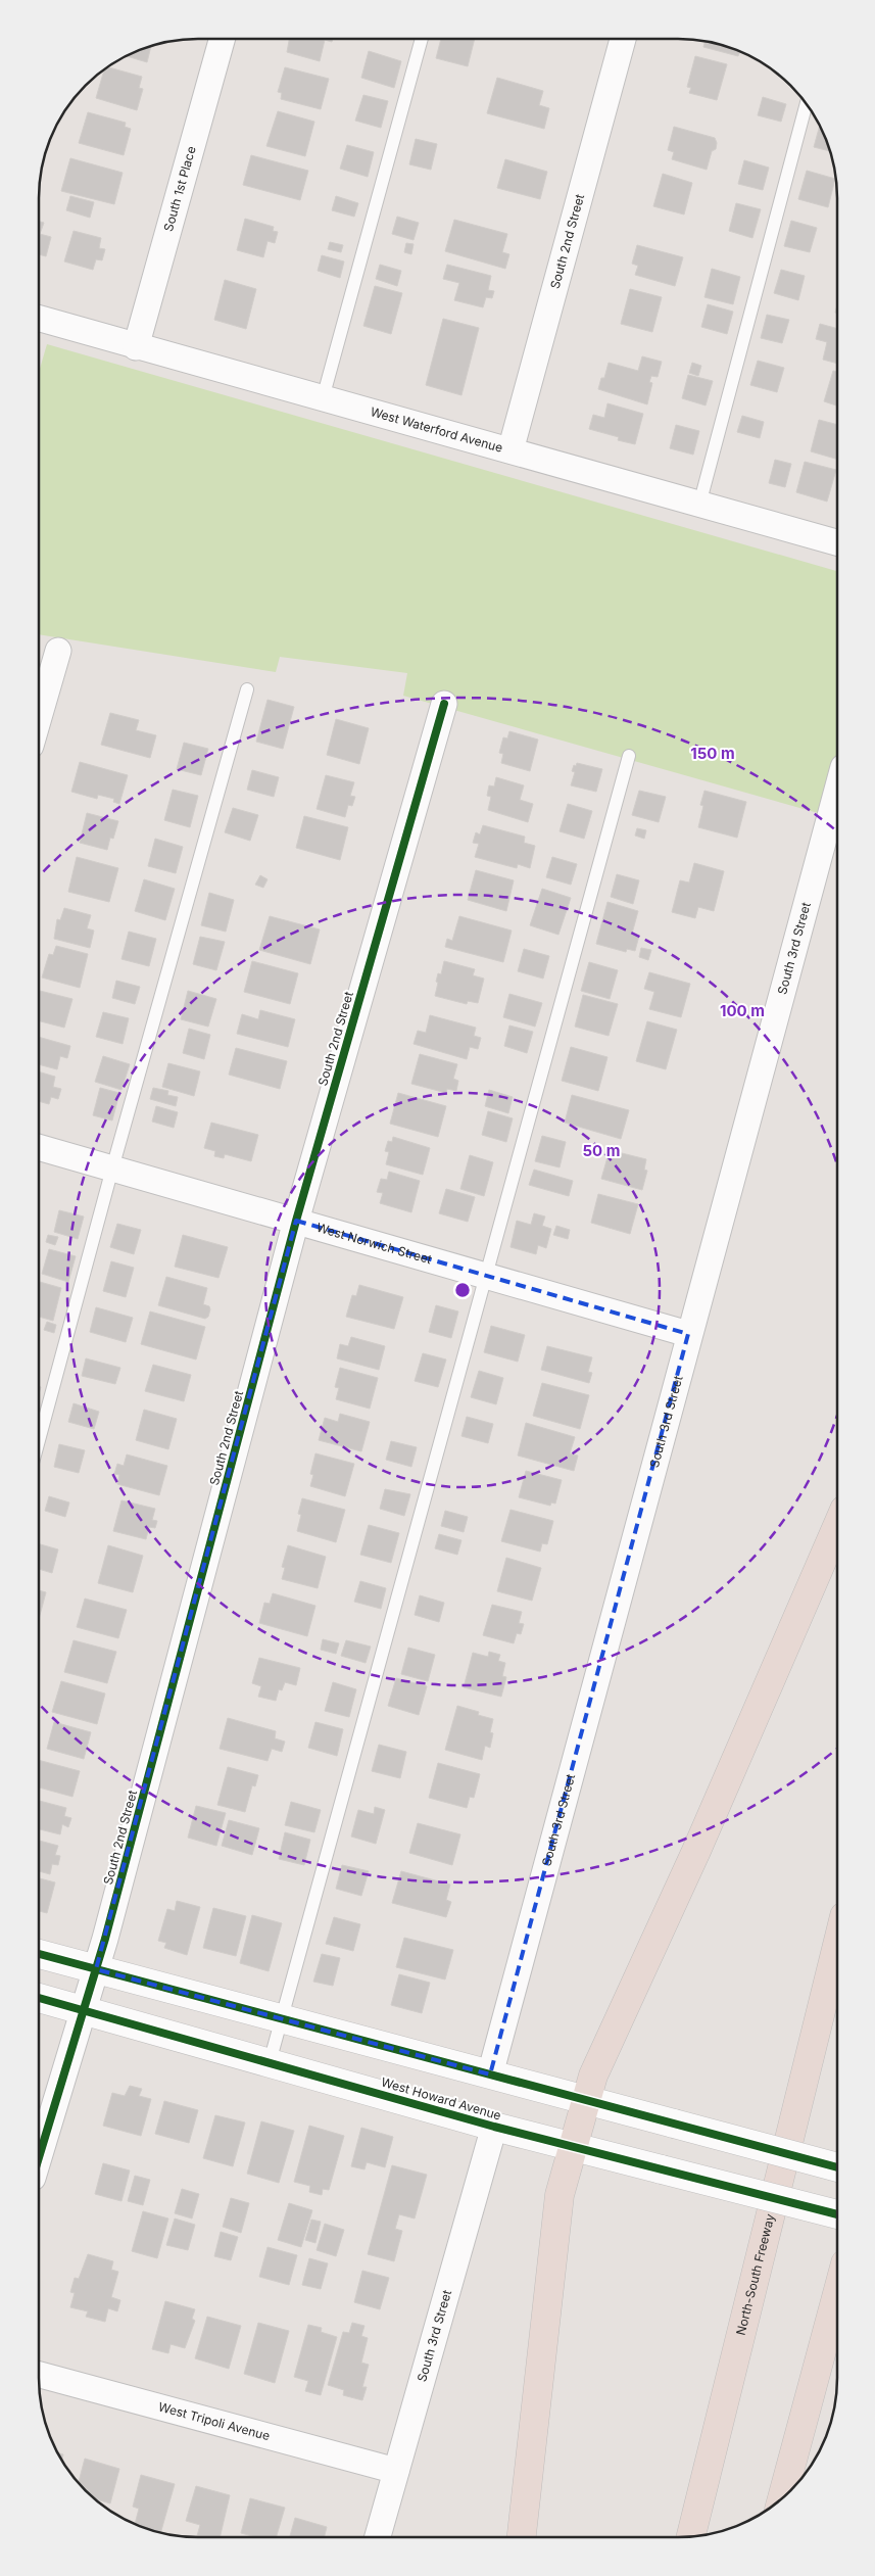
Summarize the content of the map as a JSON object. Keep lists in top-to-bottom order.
{
  "streets": {
    "highway": ["North-South Freeway"],
    "main road": ["West Howard Avenue"],
    "street": [
      "South 1st Place",
      "South 2nd Street",
      "West Waterford Avenue",
      "South 3rd Street",
      "West Norwich Street",
      "West Tripoli Avenue"
    ]
  },
  "crossings": [
    ["South 1st Place", "West Waterford Avenue"],
    ["South 2nd Street", "West Waterford Avenue"],
    ["South 2nd Street", "West Norwich Street"],
    ["South 2nd Street", "West Howard Avenue"],
    ["South 3rd Street", "West Norwich Street"],
    ["South 3rd Street", "West Howard Avenue"],
    ["South 3rd Street", "West Tripoli Avenue"]
  ],
  "rings": ["150 m", "100 m", "50 m"]
}
